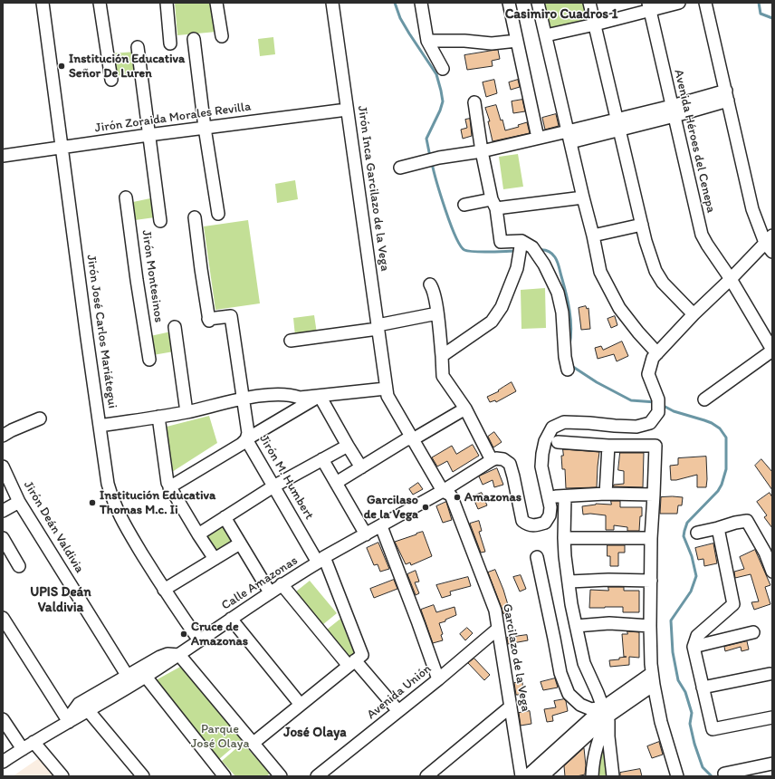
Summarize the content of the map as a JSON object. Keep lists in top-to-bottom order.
{
  "streets": {
    "street": [
      "Jirón Zoraida Morales Revilla",
      "Avenida Héroes del Cenepa",
      "Jirón Inca Garcilazo de la Vega",
      "Jirón Montesinos",
      "Jirón José Carlos Mariátegui",
      "Jirón M. Humbert",
      "Jirón Deán Valdivia",
      "Calle Amazonas",
      "Garcilazo de la Vega",
      "Avenida Unión"
    ]
  },
  "crossings": [
    ["Jirón Zoraida Morales Revilla", "Jirón Inca Garcilazo de la Vega"],
    ["Jirón Zoraida Morales Revilla", "Jirón Montesinos"],
    ["Jirón Zoraida Morales Revilla", "Jirón José Carlos Mariátegui"],
    ["Jirón Inca Garcilazo de la Vega", "Garcilazo de la Vega"],
    ["Jirón José Carlos Mariátegui", "Calle Amazonas"],
    ["Jirón M. Humbert", "Calle Amazonas"],
    ["Calle Amazonas", "Garcilazo de la Vega"],
    ["Garcilazo de la Vega", "Avenida Unión"]
  ],
  "districts": ["Casimiro Cuadros 1", "UPIS Deán Valdivia", "José Olaya"],
  "parks": ["Parque José Olaya"],
  "places": [
    "Institución Educativa Señor De Luren",
    "Amazonas",
    "Institución Educativa Thomas M.c. Ii",
    "Garcilaso de la Vega",
    "Cruce de Amazonas"
  ]
}
